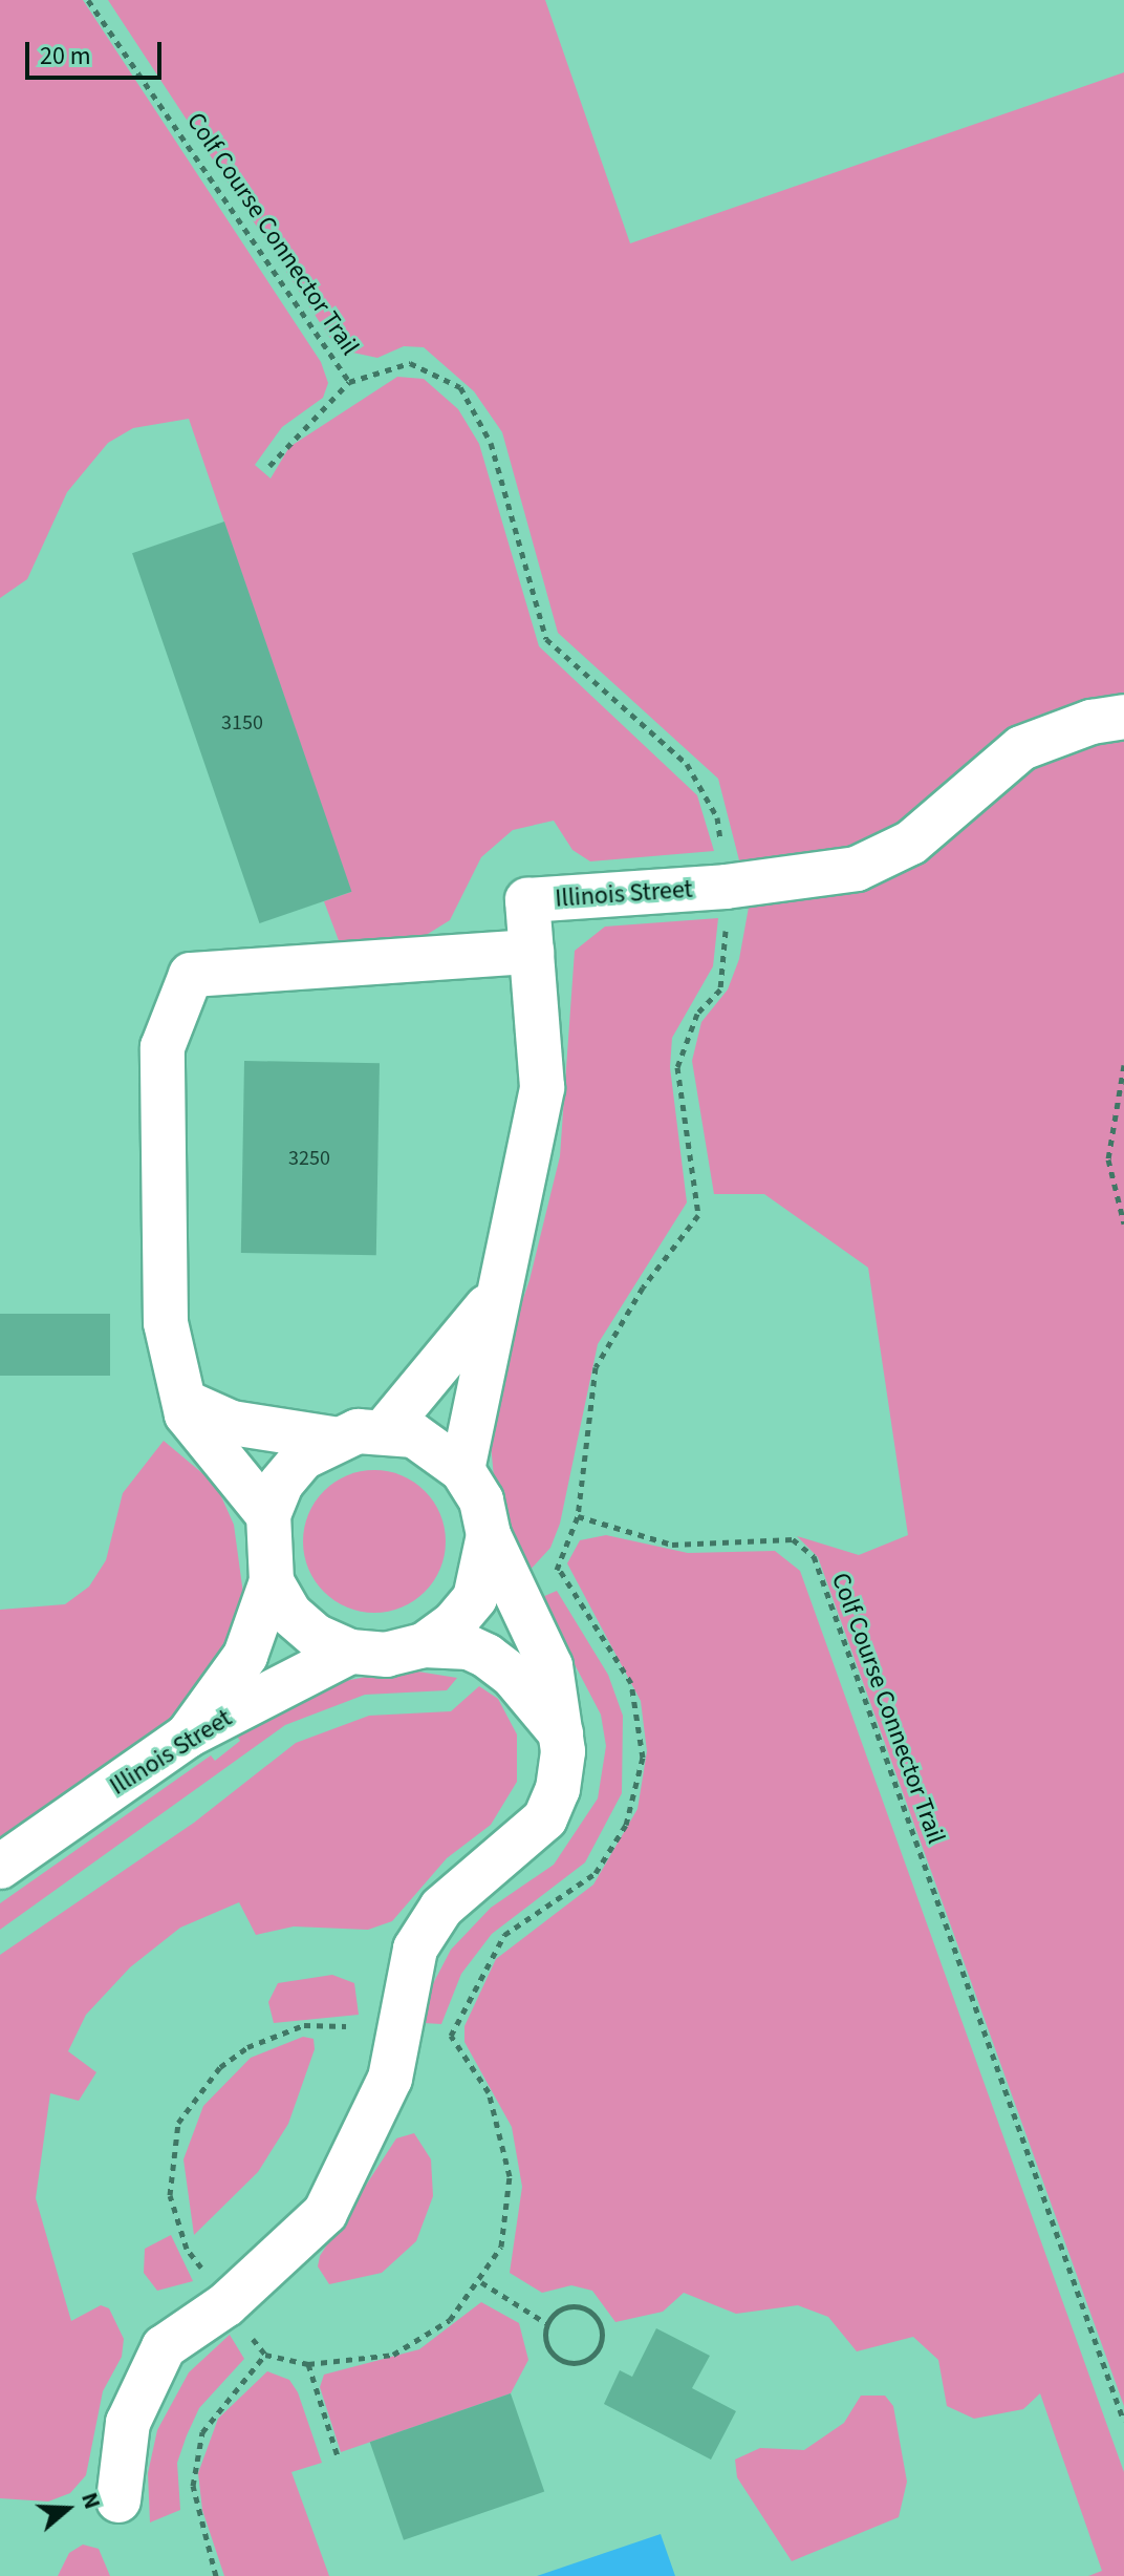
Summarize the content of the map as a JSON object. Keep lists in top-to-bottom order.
{
  "streets": {
    "street": ["Illinois Street"],
    "path": ["Colf Course Connector Trail"]
  },
  "crossings": [
    ["Colf Course Connector Trail", "Illinois Street"]
  ],
  "house_numbers": ["3150", "3250"],
  "scale_bar": "20 m",
  "north": "right"
}
